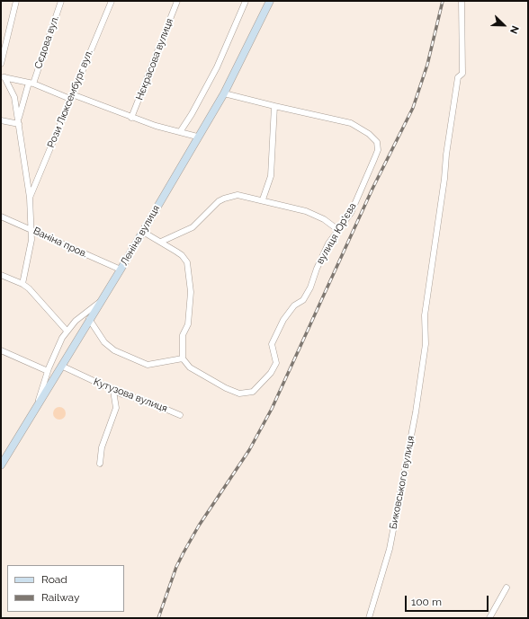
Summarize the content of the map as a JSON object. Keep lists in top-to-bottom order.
{
  "streets": {
    "main road": ["Леніна вулиця"],
    "street": [
      "Сєдова вул.",
      "Нєкрасова вулиця",
      "Рози Люксембург вул.",
      "вулиця Юр'єва",
      "Ваніна пров.",
      "Кутузова вулиця",
      "Биковського вулиця"
    ]
  },
  "crossings": [
    ["Леніна вулиця", "Ваніна пров."],
    ["Леніна вулиця", "Кутузова вулиця"]
  ],
  "legend": ["Road", "Railway"],
  "scale_bar": "100 m",
  "north": "bottom right"
}
